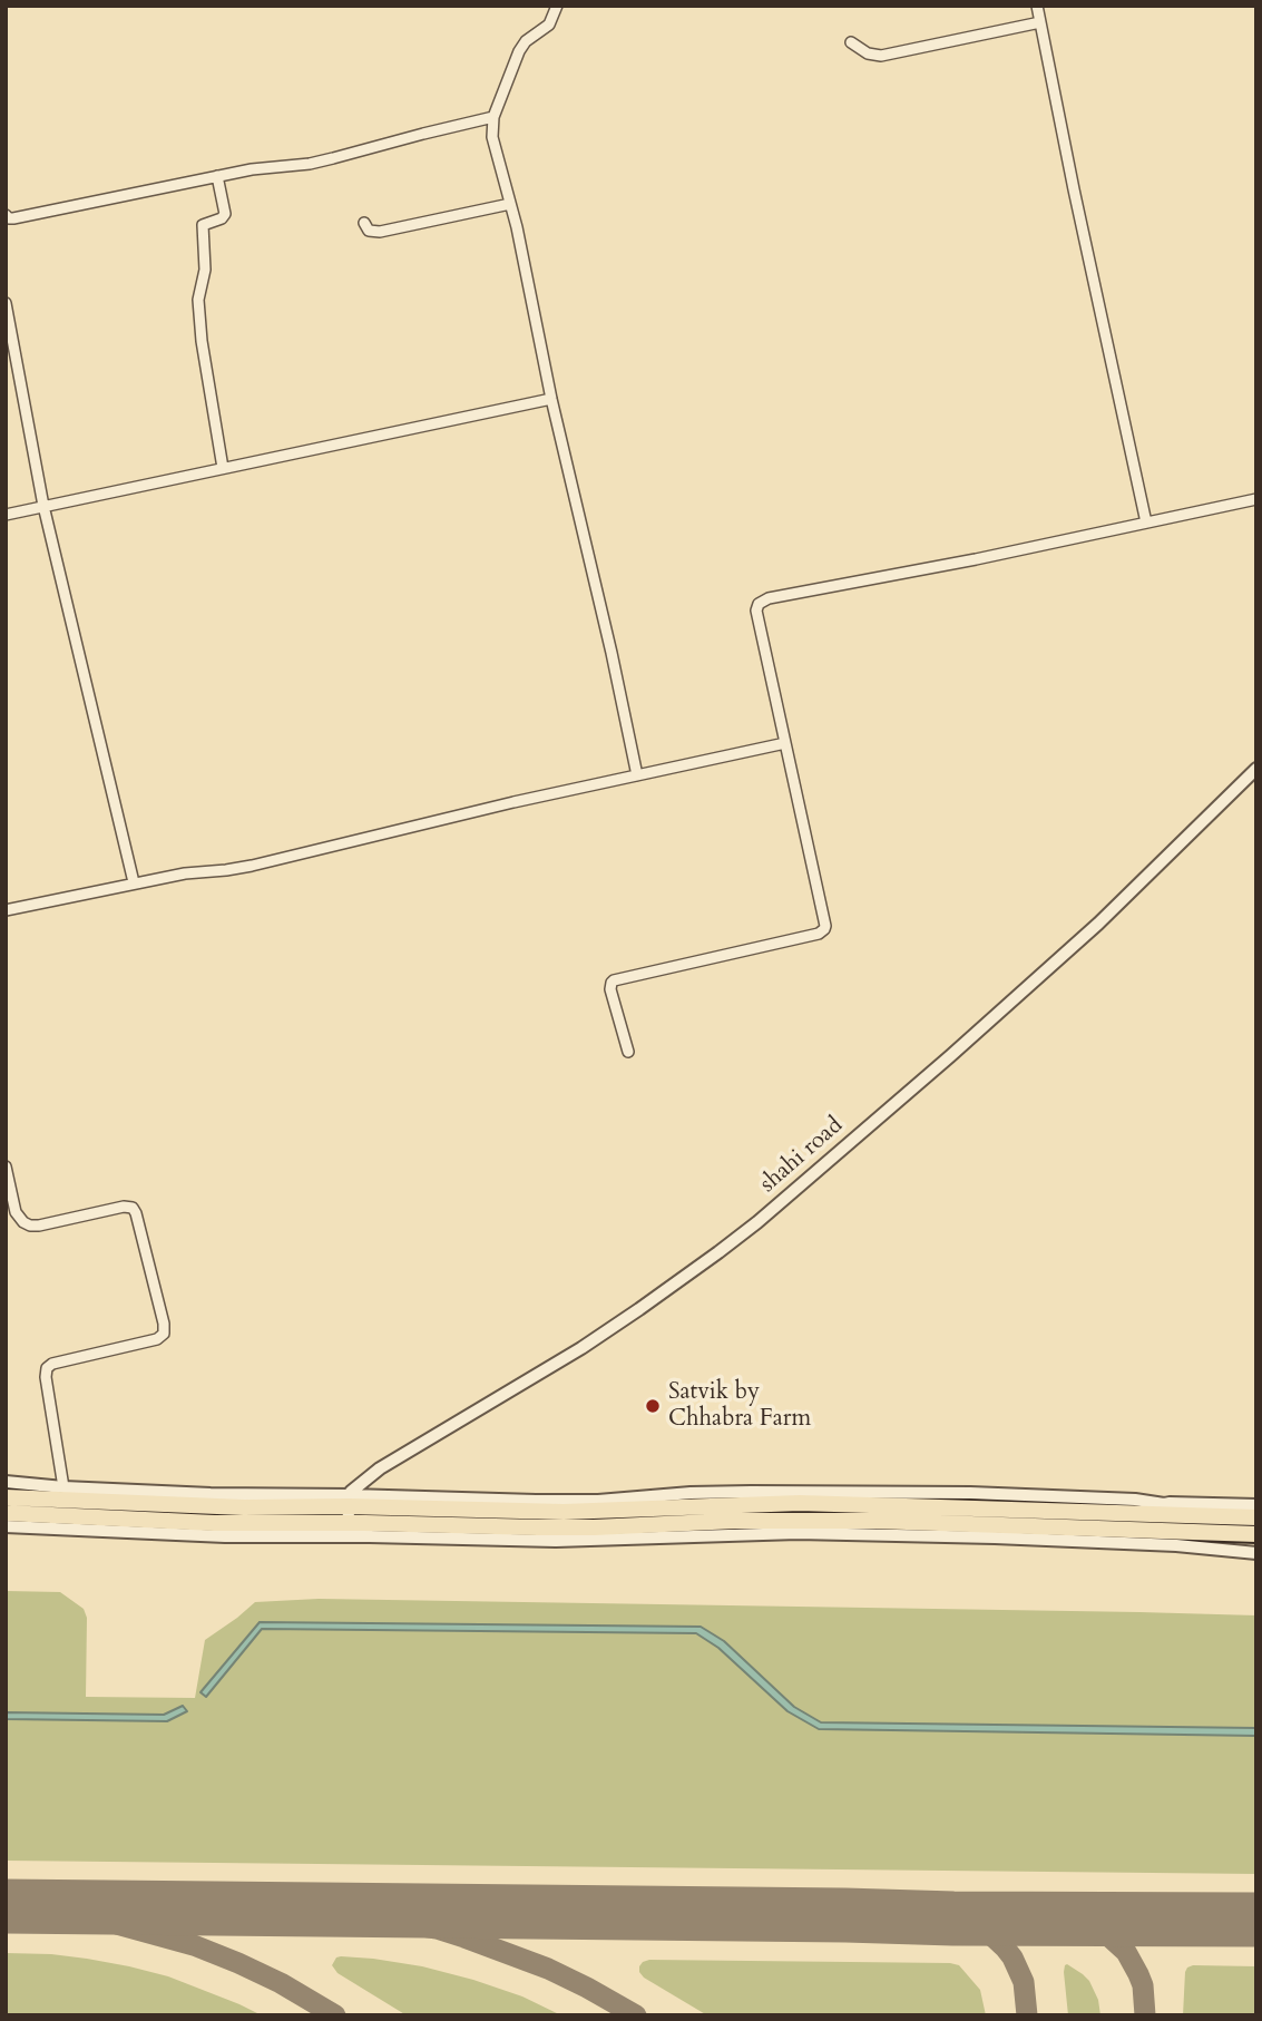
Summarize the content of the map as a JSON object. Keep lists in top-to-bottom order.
{
  "streets": {
    "street": ["shahi road"]
  },
  "places": ["Satvik by Chhabra Farm"]
}
